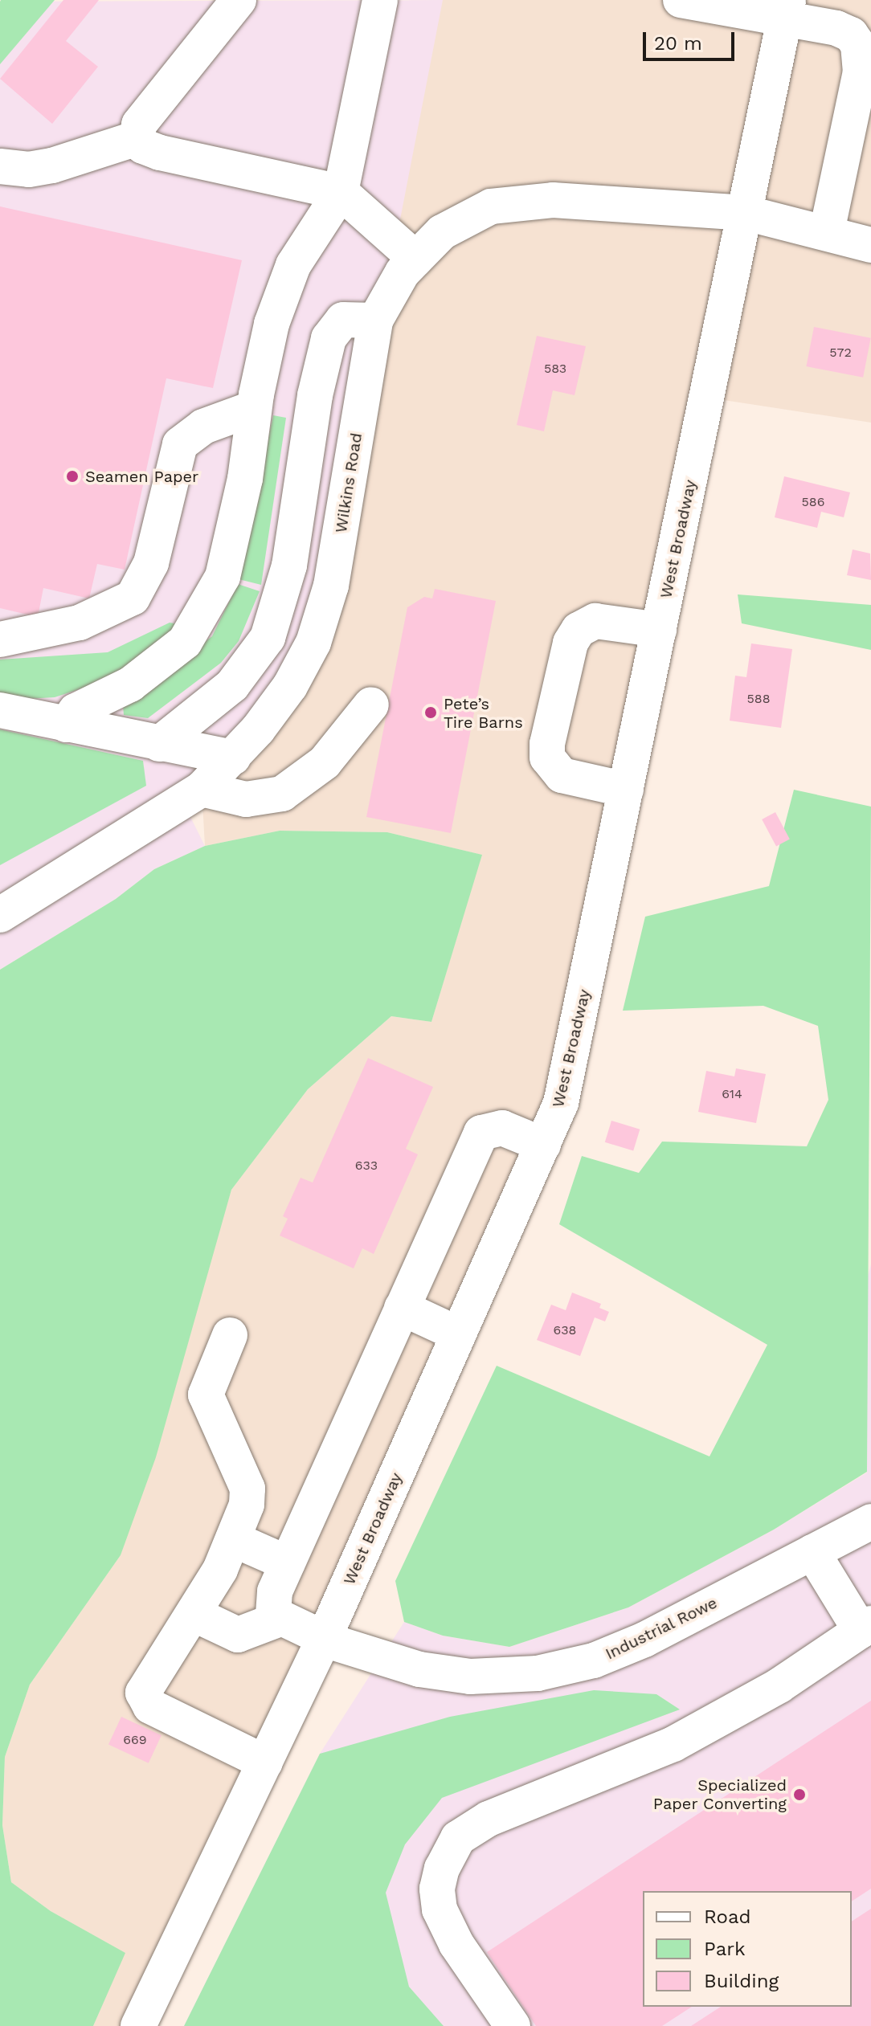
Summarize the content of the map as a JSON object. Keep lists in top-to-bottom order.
{
  "streets": {
    "main road": ["Wilkins Road", "West Broadway", "Industrial Rowe"]
  },
  "crossings": [
    ["Wilkins Road", "West Broadway"],
    ["West Broadway", "Industrial Rowe"]
  ],
  "places": ["Seamen Paper", "Pete’s Tire Barns", "Specialized Paper Converting"],
  "house_numbers": [
    "572",
    "583",
    "586",
    "588",
    "614",
    "633",
    "638",
    "669"
  ],
  "legend": ["Road", "Park", "Building"],
  "scale_bar": "20 m"
}
